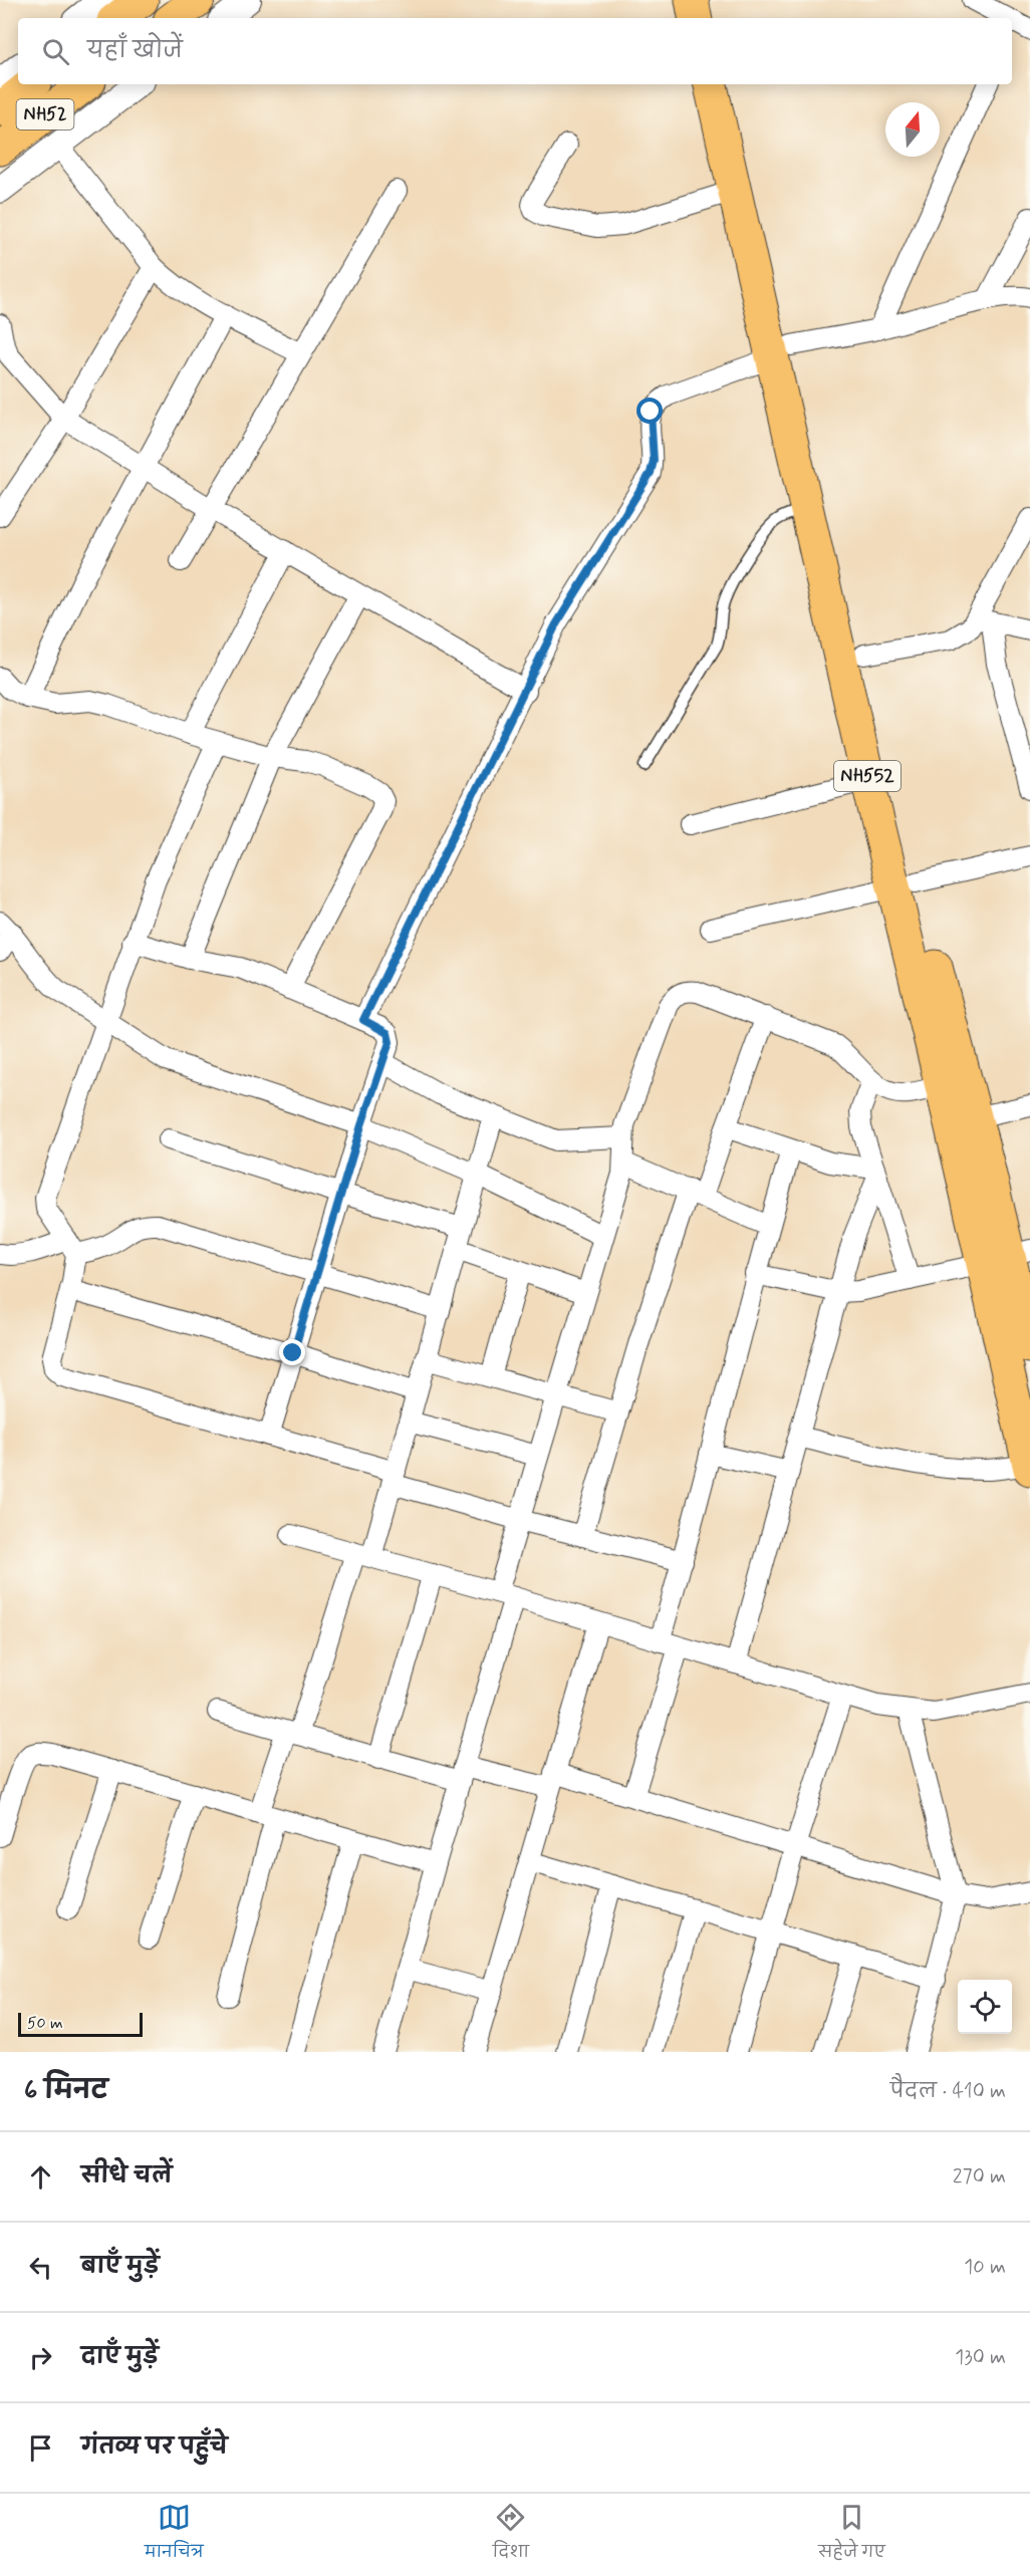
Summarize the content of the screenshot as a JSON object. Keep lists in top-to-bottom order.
{
  "streets": {
    "highway": ["NH52", "NH552"]
  },
  "scale_bar": "50 m",
  "north": "top",
  "page": {
    "search": "यहाँ खोजें",
    "scale": "50 m",
    "heading": ["6 मिनट", "पैदल · 410 m"],
    "list": [
      ["सीधे चलें", "270 m"],
      ["बाएँ मुड़ें", "10 m"],
      ["दाएँ मुड़ें", "130 m"],
      "गंतव्य पर पहुँचे"
    ],
    "nav": ["मानचित्र", "दिशा", "सहेजे गए"]
  }
}
